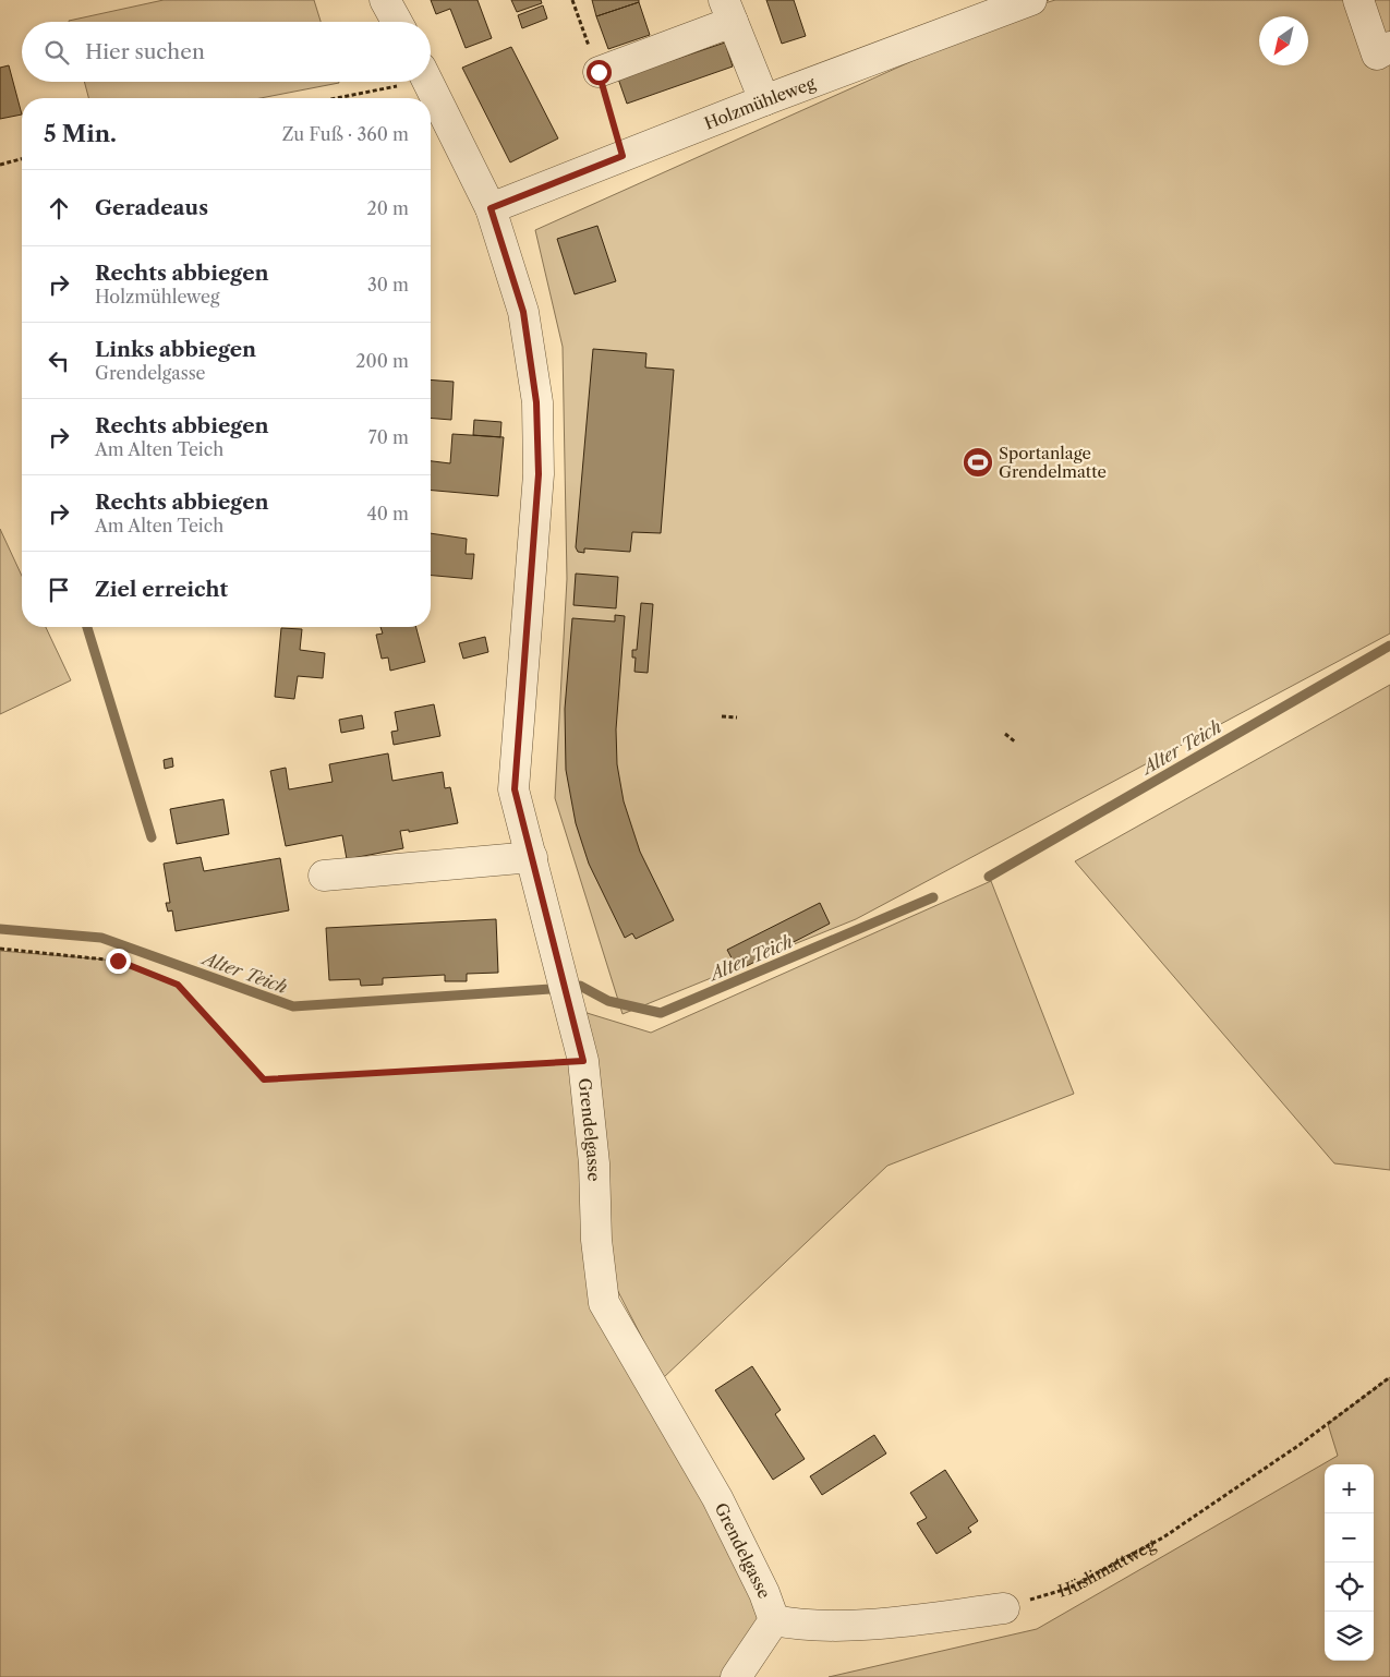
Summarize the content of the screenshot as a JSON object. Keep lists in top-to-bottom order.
{
  "streets": {
    "street": ["Holzmühleweg", "Grendelgasse"],
    "path": ["Hüslimattweg"]
  },
  "crossings": [
    ["Holzmühleweg", "Grendelgasse"]
  ],
  "water": ["Alter Teich"],
  "places": {
    "sports": ["Sportanlage Grendelmatte"]
  },
  "north": "bottom left",
  "page": {
    "search": "Hier suchen",
    "heading": ["5 Min.", "Zu Fuß · 360 m"],
    "list": [
      ["Geradeaus", "20 m"],
      ["Rechts abbiegen", "Holzmühleweg", "30 m"],
      ["Links abbiegen", "Grendelgasse", "200 m"],
      ["Rechts abbiegen", "Am Alten Teich", "70 m"],
      ["Rechts abbiegen", "Am Alten Teich", "40 m"],
      "Ziel erreicht"
    ],
    "map_buttons": ["+", "−"]
  }
}
